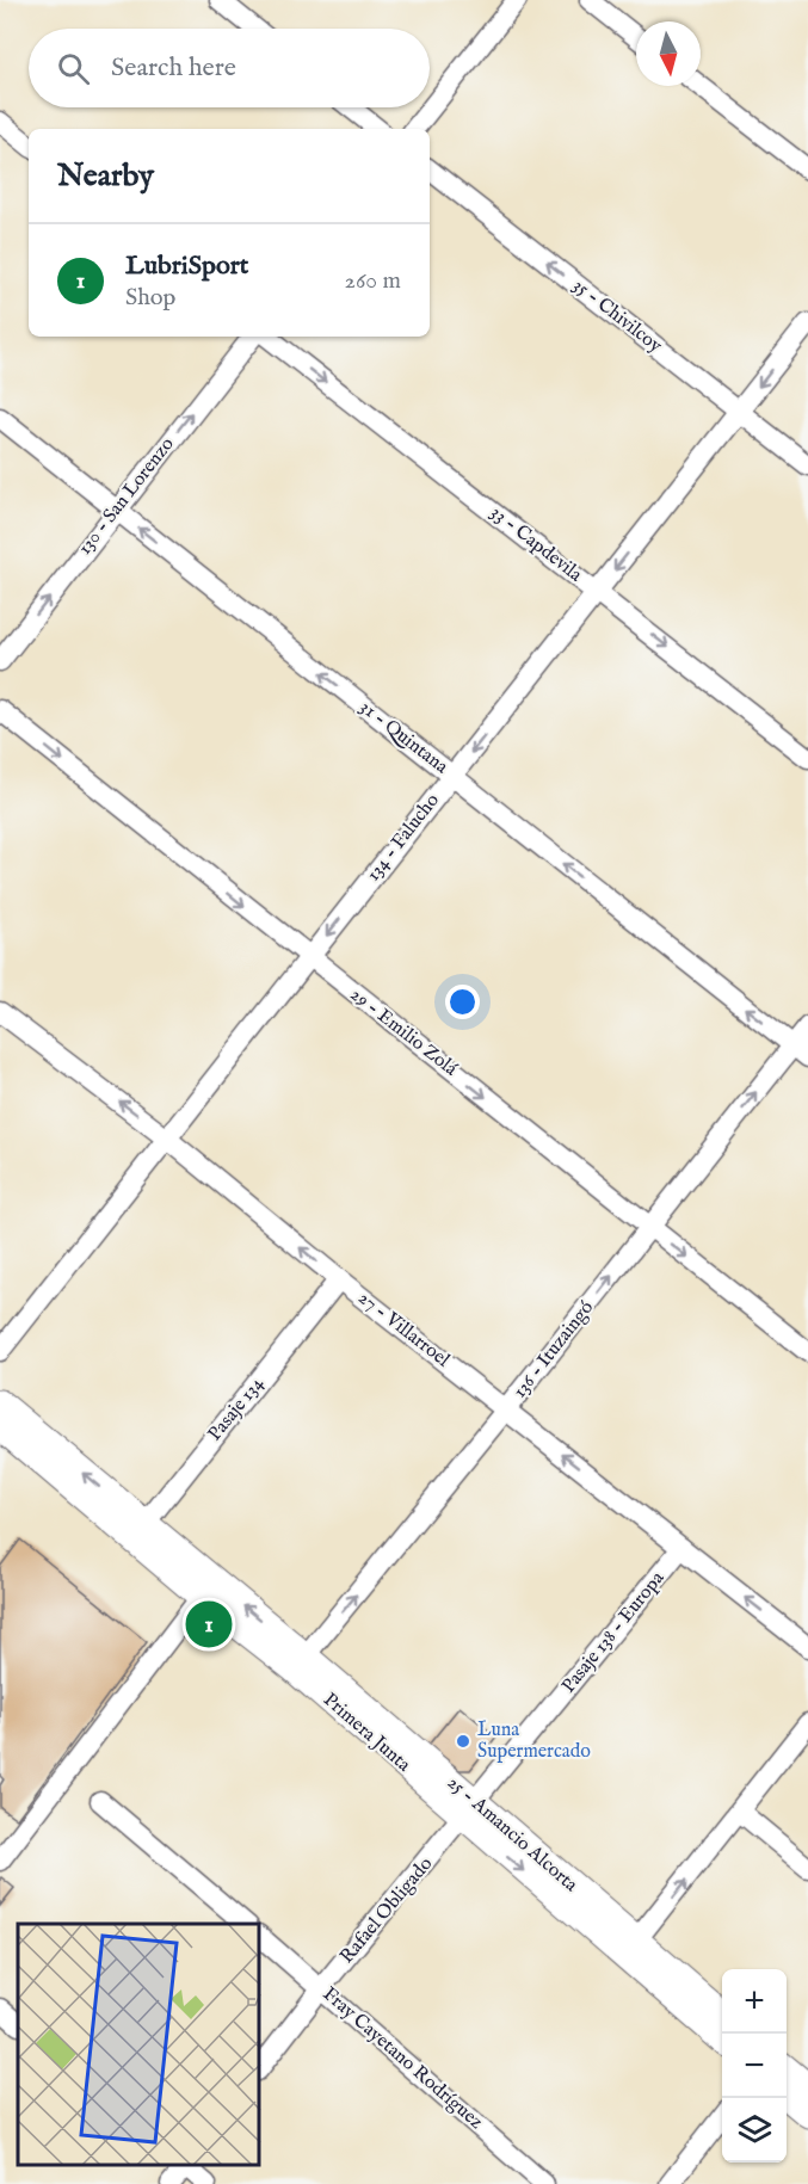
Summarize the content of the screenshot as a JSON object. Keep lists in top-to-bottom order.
{
  "streets": {
    "main road": ["25 - Amancio Alcorta"],
    "street": [
      "35 - Chivilcoy",
      "130 - San Lorenzo",
      "33 - Capdevila",
      "31 - Quintana",
      "134 - Falucho",
      "29 - Emilio Zolá",
      "27 - Villarroel",
      "136 - Ituzaingó",
      "Pasaje 134",
      "Pasaje 138 - Europa",
      "Rafael Obligado",
      "Fray Cayetano Rodríguez"
    ]
  },
  "crossings": [
    ["35 - Chivilcoy", "134 - Falucho"],
    ["130 - San Lorenzo", "31 - Quintana"],
    ["33 - Capdevila", "134 - Falucho"],
    ["31 - Quintana", "134 - Falucho"],
    ["31 - Quintana", "136 - Ituzaingó"],
    ["134 - Falucho", "29 - Emilio Zolá"],
    ["134 - Falucho", "27 - Villarroel"],
    ["29 - Emilio Zolá", "136 - Ituzaingó"],
    ["27 - Villarroel", "136 - Ituzaingó"],
    ["27 - Villarroel", "Pasaje 134"],
    ["27 - Villarroel", "Pasaje 138 - Europa"],
    ["136 - Ituzaingó", "25 - Amancio Alcorta"],
    ["Pasaje 134", "25 - Amancio Alcorta"],
    ["Pasaje 138 - Europa", "25 - Amancio Alcorta"],
    ["Pasaje 138 - Europa", "Rafael Obligado"],
    ["25 - Amancio Alcorta", "Rafael Obligado"],
    ["Rafael Obligado", "Fray Cayetano Rodríguez"]
  ],
  "one_way": [
    "35 - Chivilcoy",
    "130 - San Lorenzo",
    "33 - Capdevila",
    "31 - Quintana",
    "134 - Falucho",
    "29 - Emilio Zolá",
    "27 - Villarroel",
    "136 - Ituzaingó"
  ],
  "places": ["Luna Supermercado"],
  "north": "bottom",
  "page": {
    "search": "Search here",
    "heading": "Nearby",
    "list": [
      {
        "mark": "1",
        "name": "LubriSport",
        "note": "Shop",
        "value": "260 m"
      }
    ],
    "pins": "1",
    "map_buttons": ["+", "−"]
  }
}
